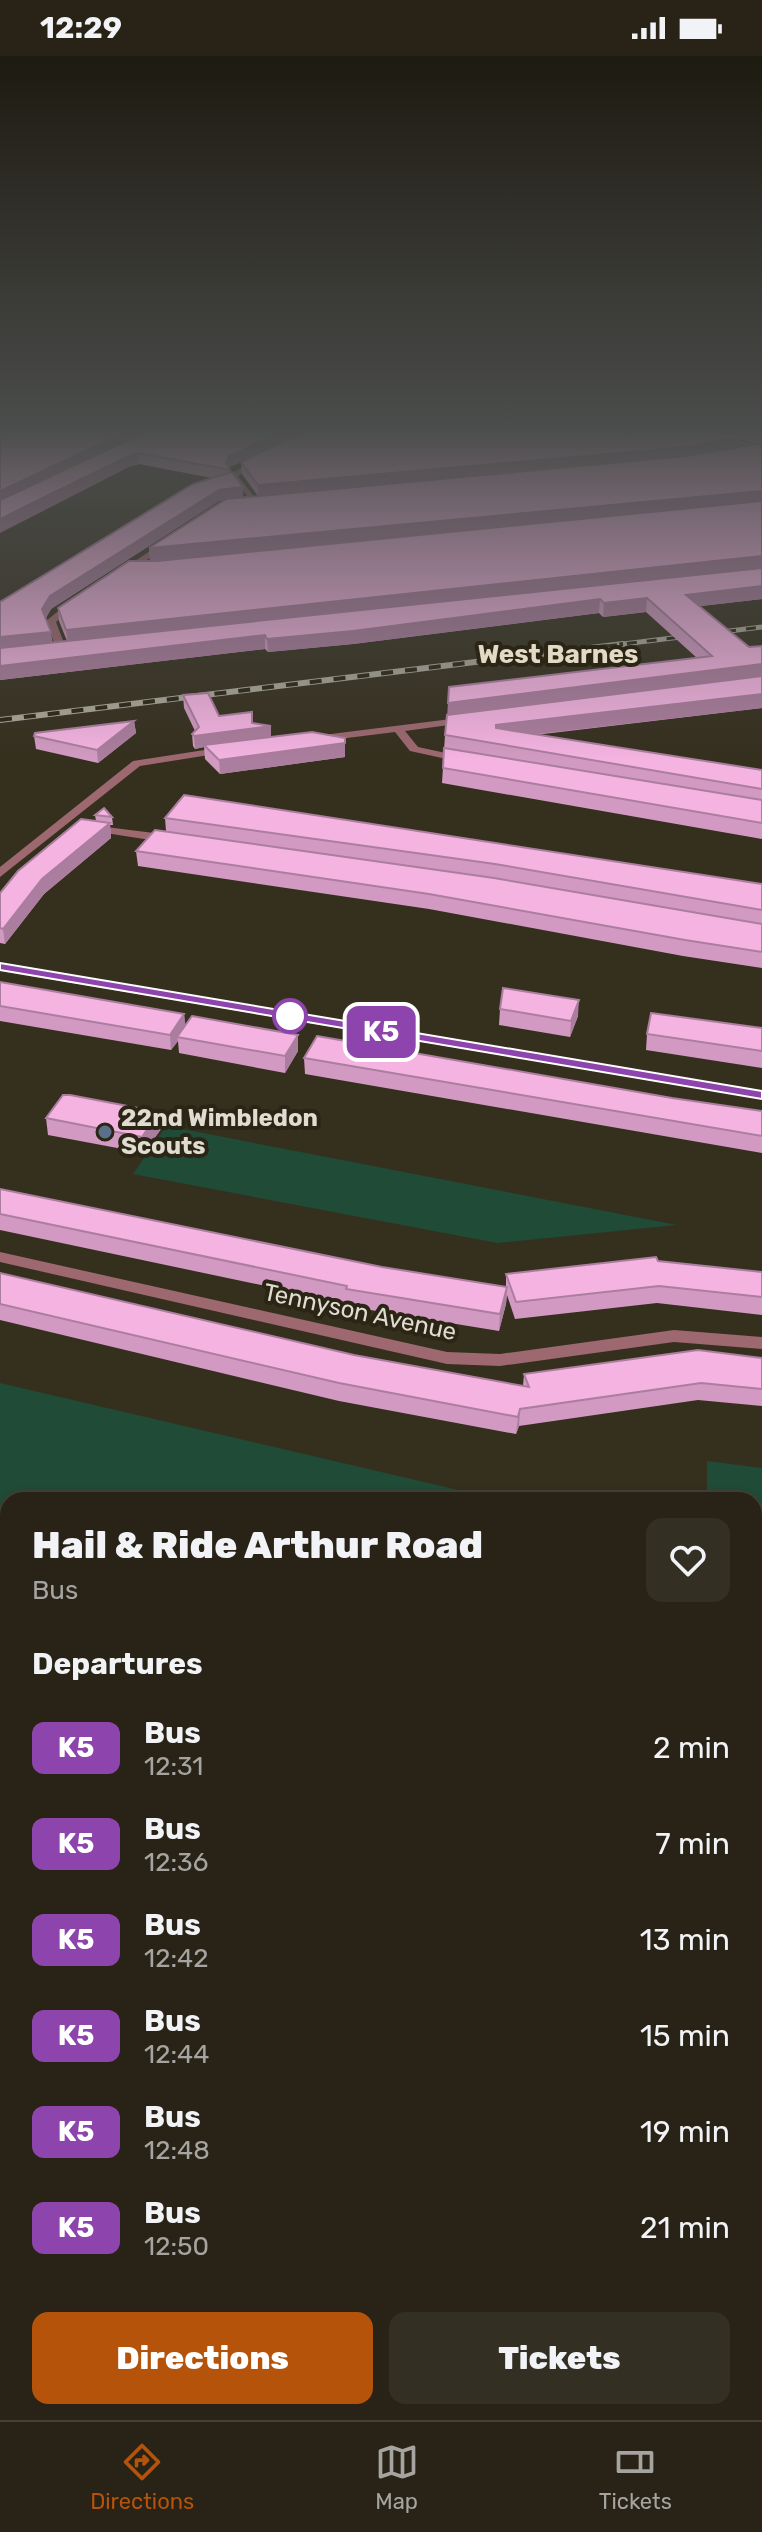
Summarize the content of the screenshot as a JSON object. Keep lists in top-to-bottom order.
{
  "streets": {
    "street": ["Tennyson Avenue"]
  },
  "districts": ["West Barnes"],
  "places": ["22nd Wimbledon Scouts"],
  "lines": ["bus line K5"],
  "page": {
    "status": "12:29",
    "on_map": "K5",
    "heading": [
      ["Hail & Ride Arthur Road", "Bus"],
      "Departures"
    ],
    "list": [
      {
        "mark": "K5",
        "name": "Bus",
        "note": "12:31",
        "value": "2 min"
      },
      {
        "mark": "K5",
        "name": "Bus",
        "note": "12:36",
        "value": "7 min"
      },
      {
        "mark": "K5",
        "name": "Bus",
        "note": "12:42",
        "value": "13 min"
      },
      {
        "mark": "K5",
        "name": "Bus",
        "note": "12:44",
        "value": "15 min"
      },
      {
        "mark": "K5",
        "name": "Bus",
        "note": "12:48",
        "value": "19 min"
      },
      {
        "mark": "K5",
        "name": "Bus",
        "note": "12:50",
        "value": "21 min"
      }
    ],
    "buttons": ["Directions", "Tickets"],
    "tabs": ["Directions", "Map", "Tickets"]
  }
}
